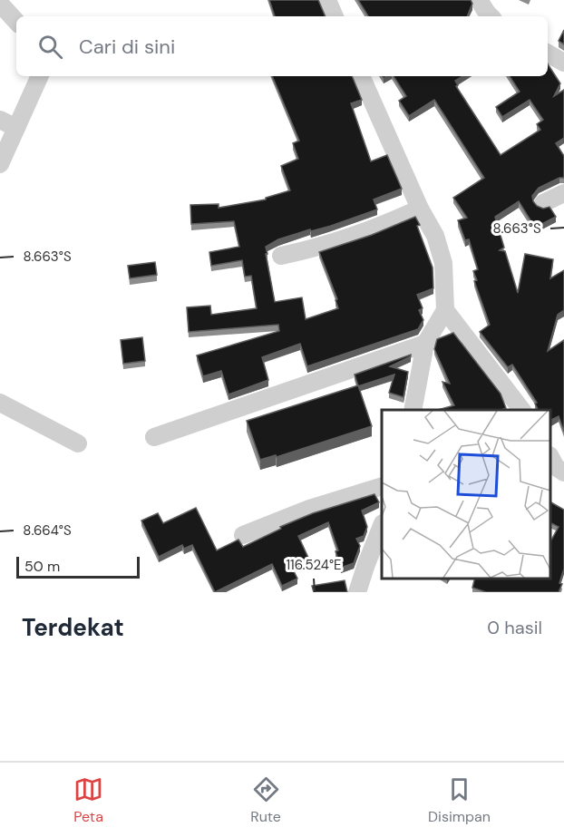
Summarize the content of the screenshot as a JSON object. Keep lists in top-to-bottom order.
{
  "scale_bar": "50 m",
  "page": {
    "search": "Cari di sini",
    "scale": "50 m",
    "heading": ["Terdekat", "0 hasil"],
    "nav": ["Peta", "Rute", "Disimpan"]
  },
  "coordinates": ["8.663°S", "8.664°S", "116.524°E"]
}
